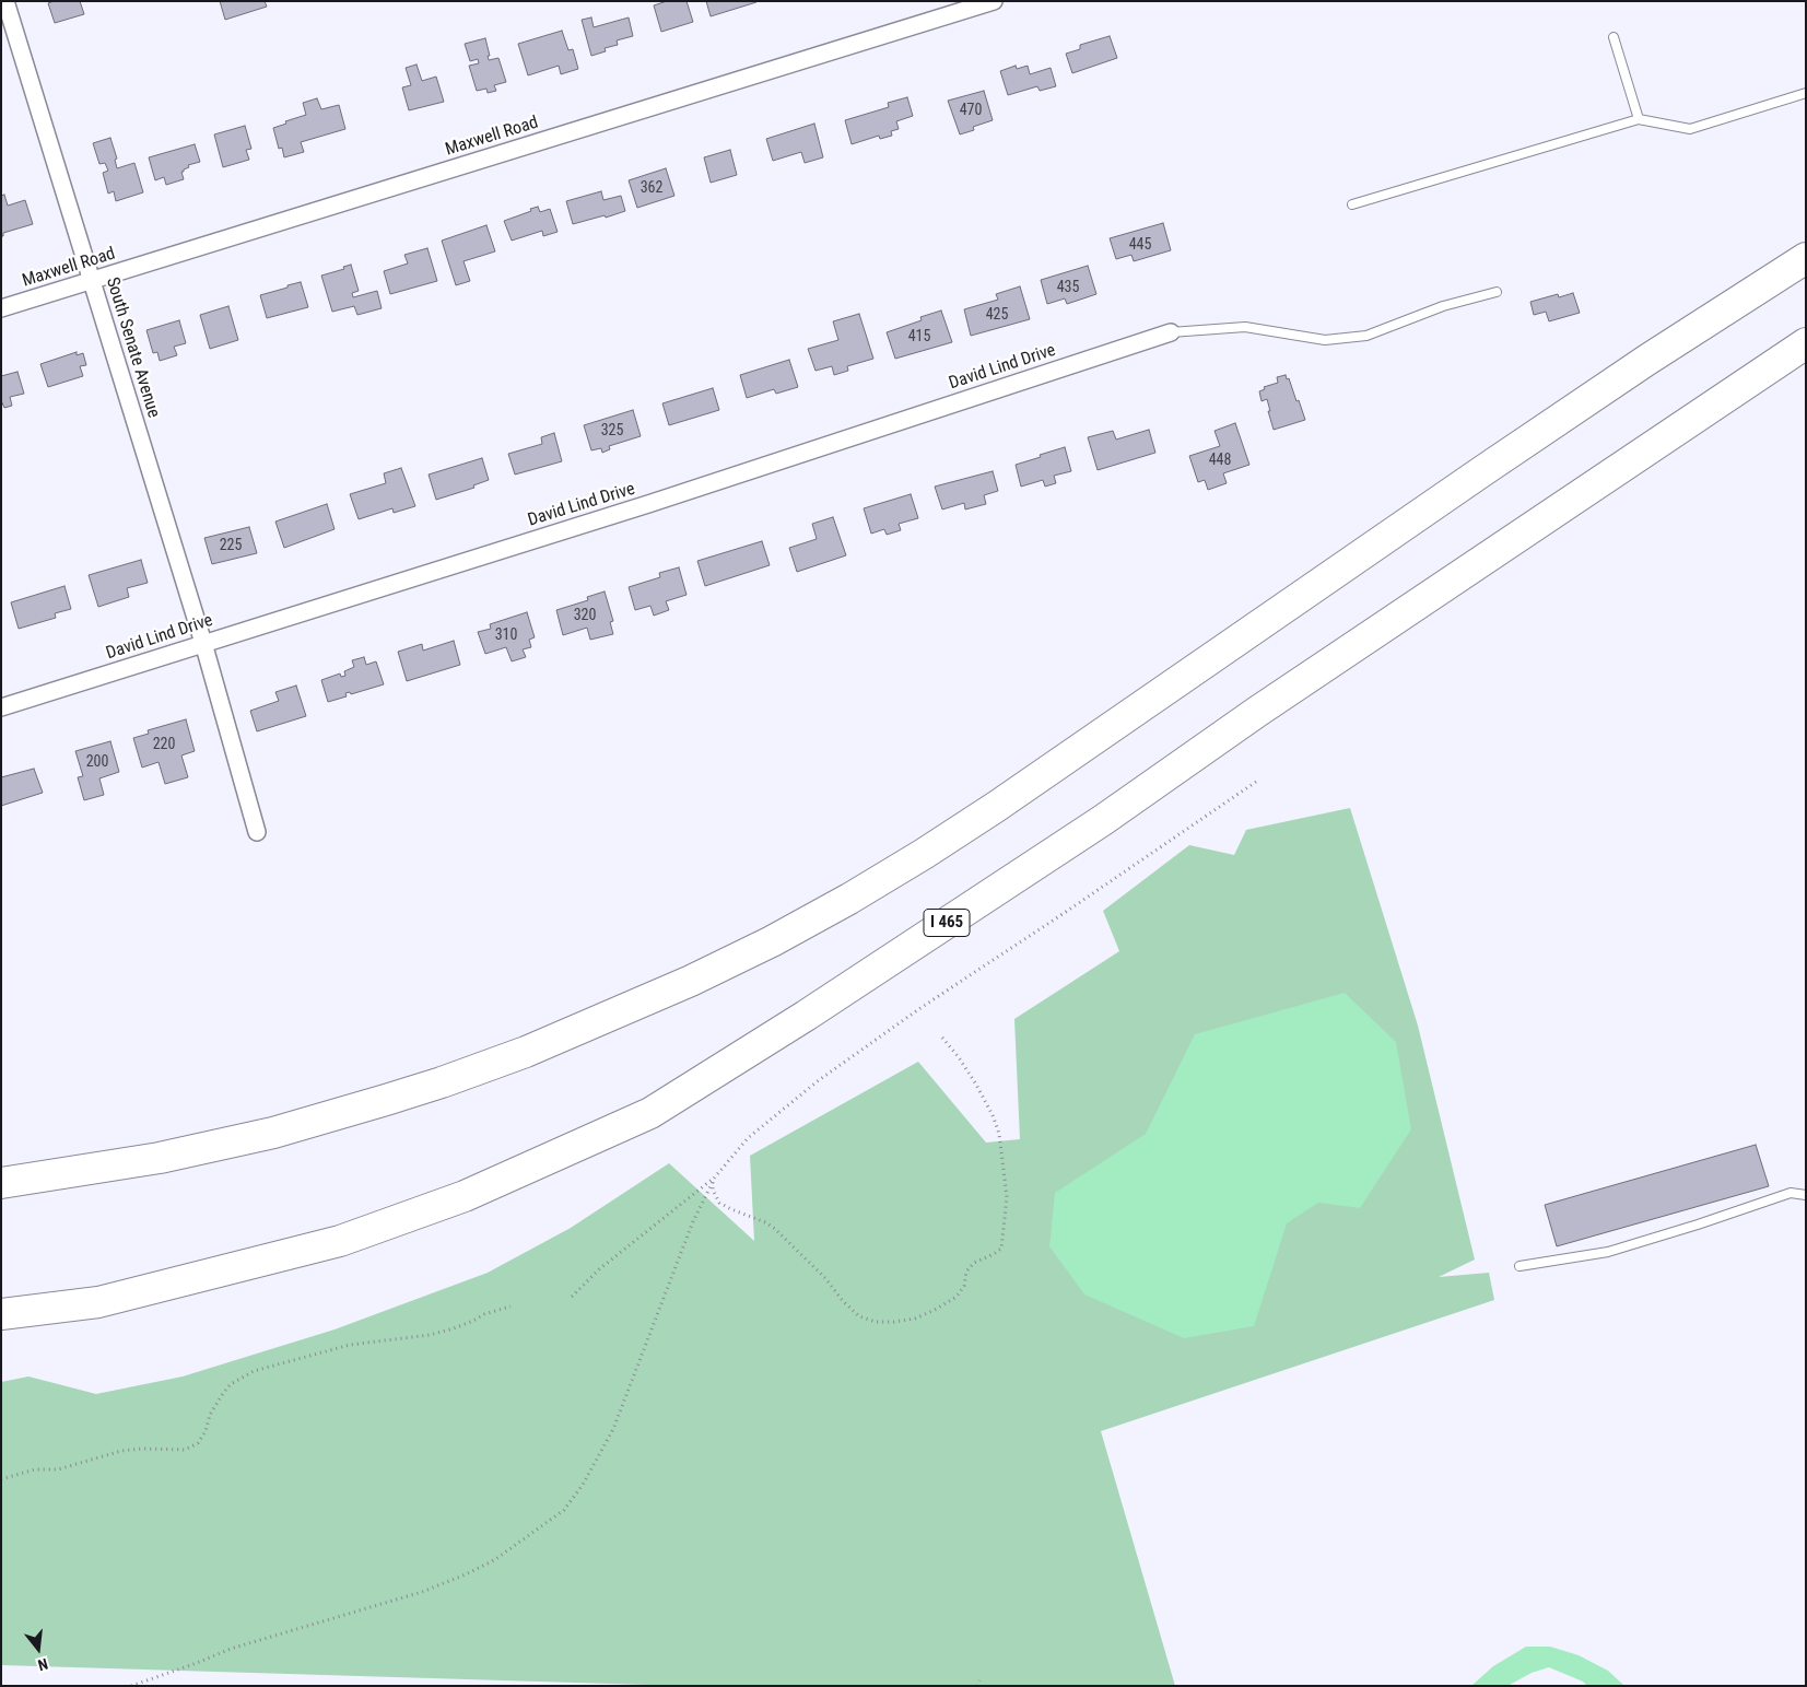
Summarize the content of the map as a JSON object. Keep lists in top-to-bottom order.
{
  "streets": {
    "highway": ["I 465"],
    "street": ["Maxwell Road", "South Senate Avenue", "David Lind Drive"]
  },
  "crossings": [
    ["Maxwell Road", "South Senate Avenue"],
    ["South Senate Avenue", "David Lind Drive"]
  ],
  "house_numbers": [
    "470",
    "362",
    "445",
    "435",
    "425",
    "415",
    "325",
    "448",
    "225",
    "320",
    "310",
    "220",
    "200"
  ],
  "north": "bottom"
}
